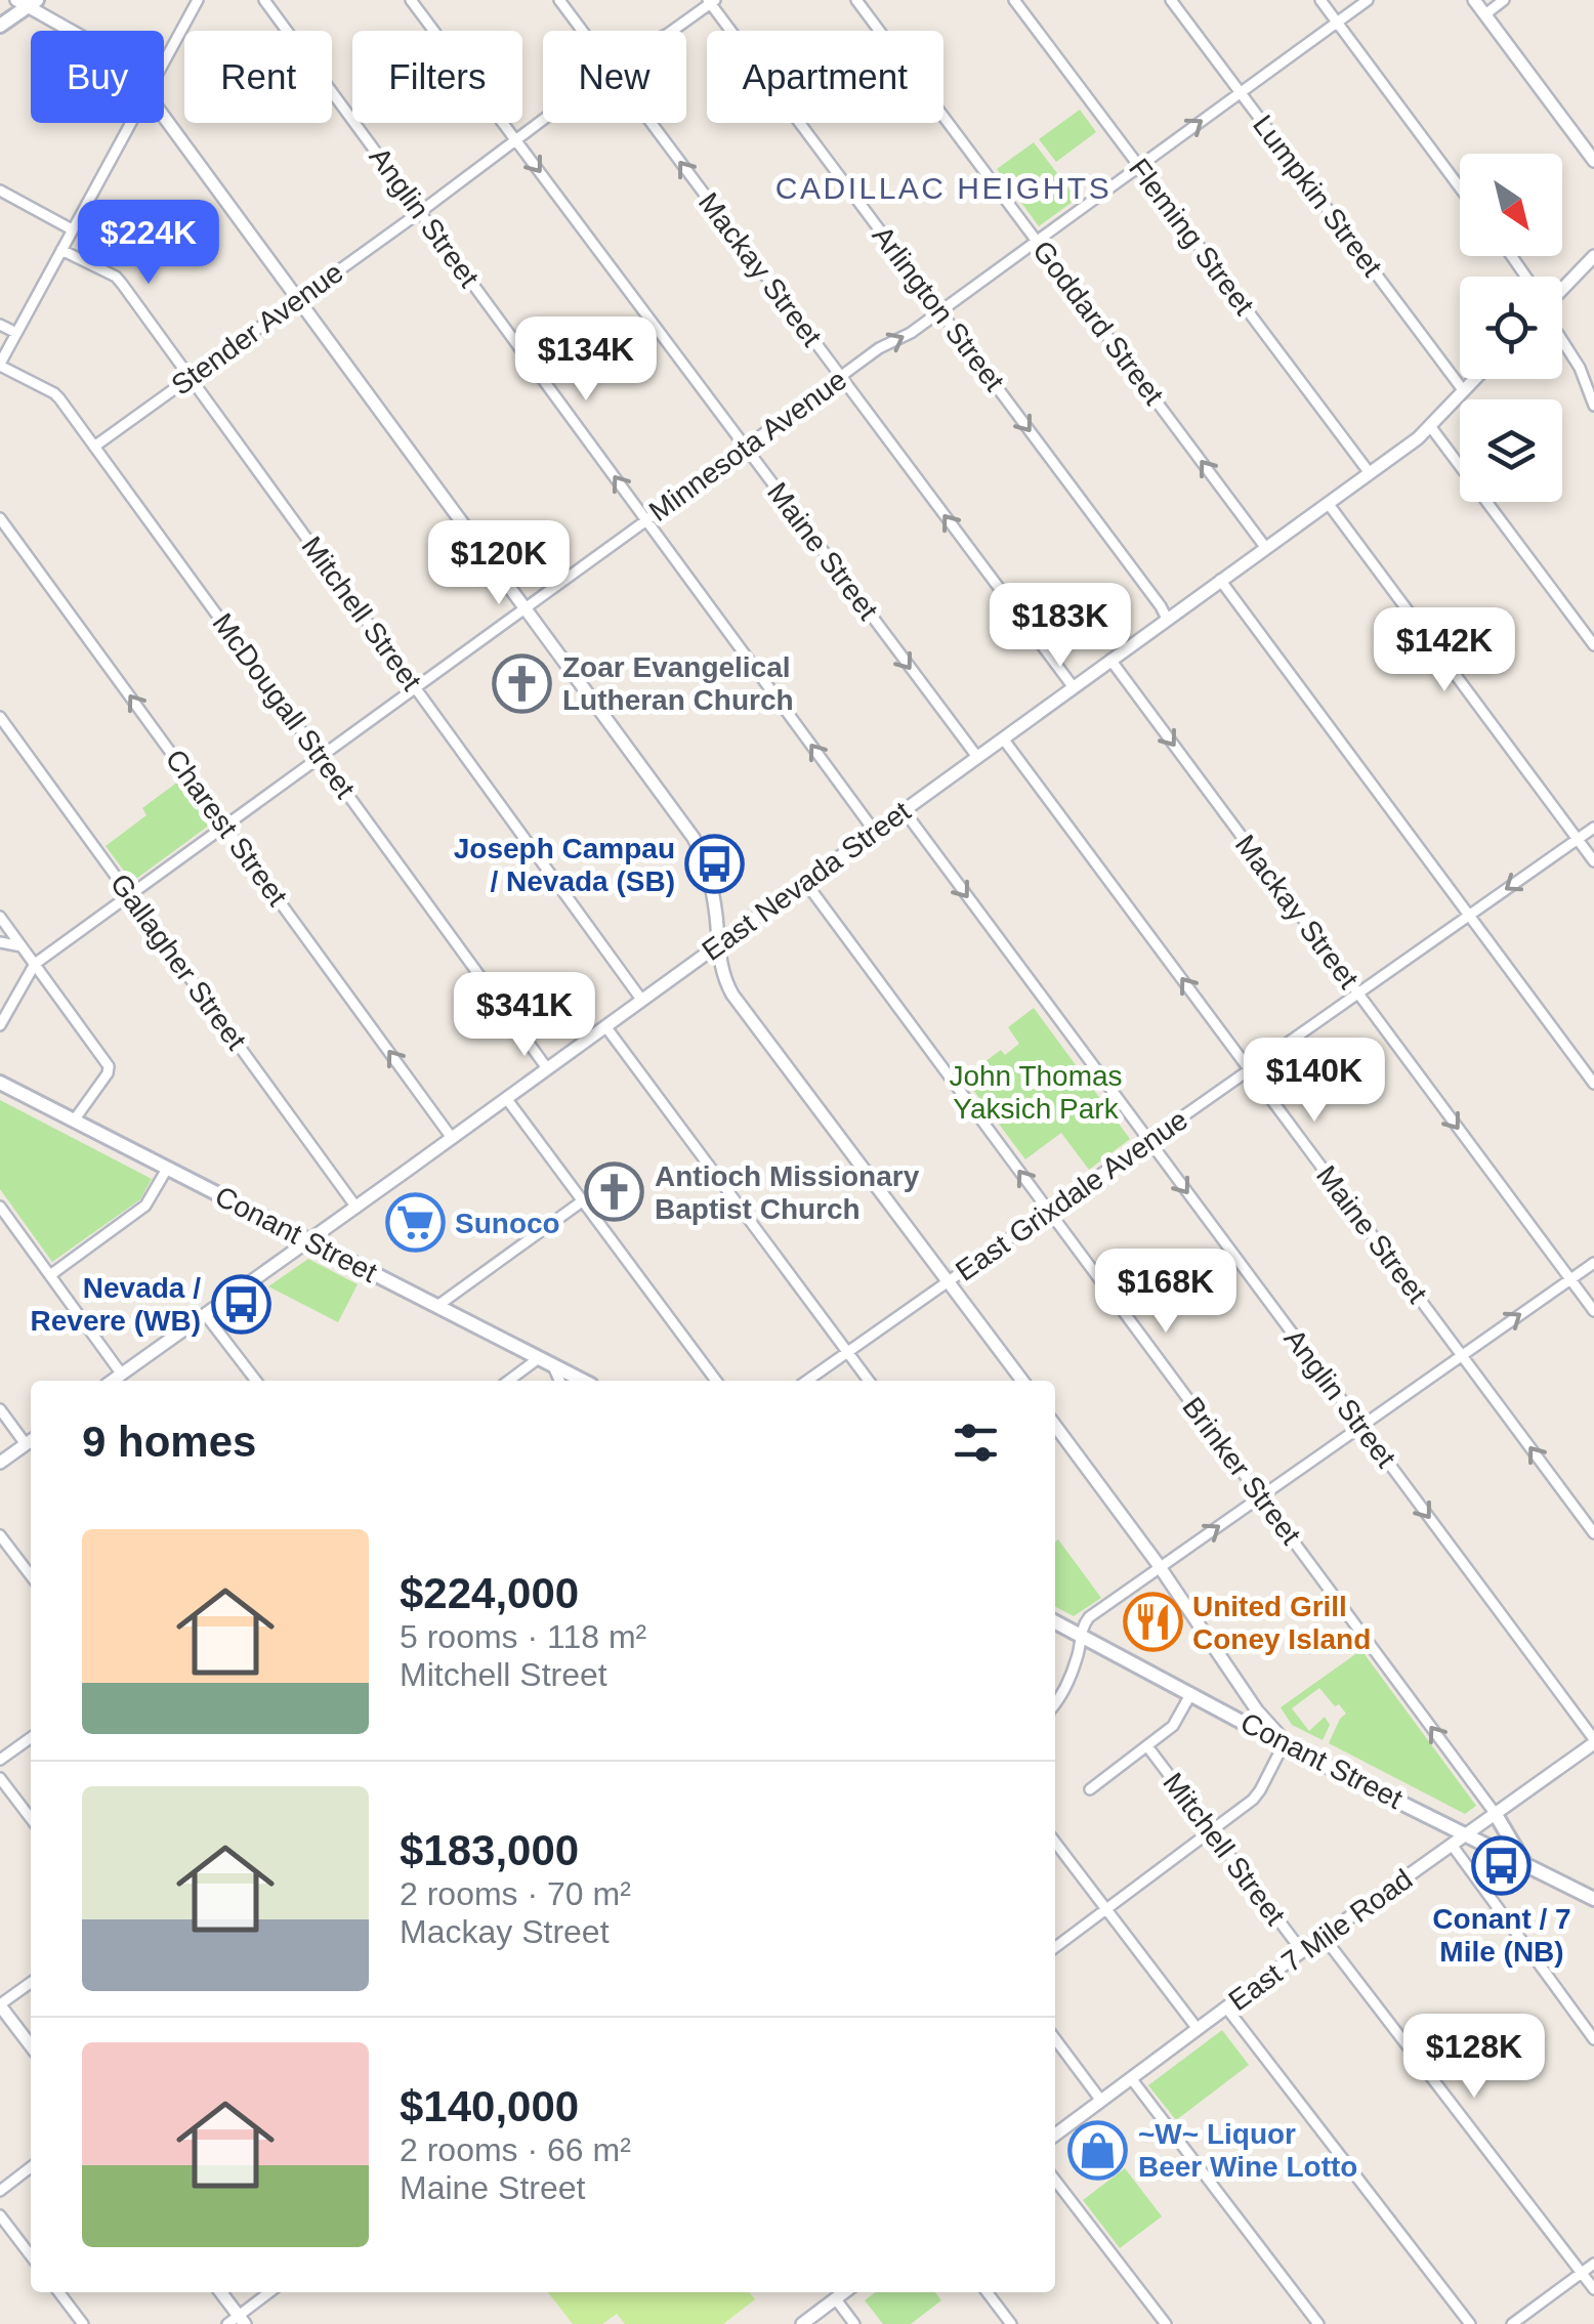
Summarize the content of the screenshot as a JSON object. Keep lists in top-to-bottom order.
{
  "streets": {
    "main road": ["Conant Street"],
    "street": [
      "Lumpkin Street",
      "Anglin Street",
      "Fleming Street",
      "Mackay Street",
      "Arlington Street",
      "Goddard Street",
      "Stender Avenue",
      "Minnesota Avenue",
      "Maine Street",
      "Mitchell Street",
      "McDougall Street",
      "Charest Street",
      "East Nevada Street",
      "Gallagher Street",
      "East Grixdale Avenue",
      "Brinker Street",
      "East 7 Mile Road"
    ]
  },
  "crossings": [
    ["Lumpkin Street", "Minnesota Avenue"],
    ["Lumpkin Street", "East Nevada Street"],
    ["Anglin Street", "Stender Avenue"],
    ["Anglin Street", "Minnesota Avenue"],
    ["Anglin Street", "East Nevada Street"],
    ["Anglin Street", "East Grixdale Avenue"],
    ["Anglin Street", "East 7 Mile Road"],
    ["Fleming Street", "Minnesota Avenue"],
    ["Fleming Street", "East Nevada Street"],
    ["Mackay Street", "Minnesota Avenue"],
    ["Mackay Street", "East Nevada Street"],
    ["Mackay Street", "East Grixdale Avenue"],
    ["Arlington Street", "Minnesota Avenue"],
    ["Arlington Street", "East Nevada Street"],
    ["Goddard Street", "Minnesota Avenue"],
    ["Goddard Street", "East Nevada Street"],
    ["Stender Avenue", "Maine Street"],
    ["Stender Avenue", "Mitchell Street"],
    ["Stender Avenue", "McDougall Street"],
    ["Minnesota Avenue", "Maine Street"],
    ["Minnesota Avenue", "Mitchell Street"],
    ["Minnesota Avenue", "McDougall Street"],
    ["Minnesota Avenue", "Charest Street"],
    ["Minnesota Avenue", "Gallagher Street"],
    ["Maine Street", "East Nevada Street"],
    ["Maine Street", "East Grixdale Avenue"],
    ["Mitchell Street", "East Nevada Street"],
    ["Mitchell Street", "East 7 Mile Road"],
    ["McDougall Street", "East Nevada Street"],
    ["Charest Street", "East Nevada Street"],
    ["East Nevada Street", "Gallagher Street"],
    ["East Nevada Street", "Conant Street"],
    ["East Nevada Street", "Brinker Street"],
    ["East Grixdale Avenue", "Brinker Street"],
    ["Conant Street", "East 7 Mile Road"],
    ["Brinker Street", "East 7 Mile Road"]
  ],
  "one_way": [
    "Arlington Street",
    "Goddard Street",
    "Charest Street",
    "Brinker Street"
  ],
  "districts": ["CADILLAC HEIGHTS"],
  "parks": ["John Thomas Yaksich Park"],
  "places": {
    "church": ["Zoar Evangelical Lutheran Church", "Antioch Missionary Baptist Church"],
    "bus stop": ["Joseph Campau / Nevada (SB)", "Nevada / Revere (WB)", "Conant / 7 Mile (NB)"],
    "supermarket": ["Sunoco"],
    "restaurant": ["United Grill Coney Island"],
    "shop": ["~W~ Liquor Beer Wine Lotto"]
  },
  "north": "bottom right",
  "page": {
    "chip": [
      "Buy",
      "Rent",
      "Filters",
      "New",
      "Apartment"
    ],
    "price": [
      "$224K",
      "$134K",
      "$120K",
      "$183K",
      "$142K",
      "$341K",
      "$140K",
      "$168K",
      "$128K"
    ],
    "heading": "9 homes",
    "list": [
      {
        "name": "$224,000",
        "note": "5 rooms · 118 m² · Mitchell Street"
      },
      {
        "name": "$183,000",
        "note": "2 rooms · 70 m² · Mackay Street"
      },
      {
        "name": "$140,000",
        "note": "2 rooms · 66 m² · Maine Street"
      }
    ]
  }
}
